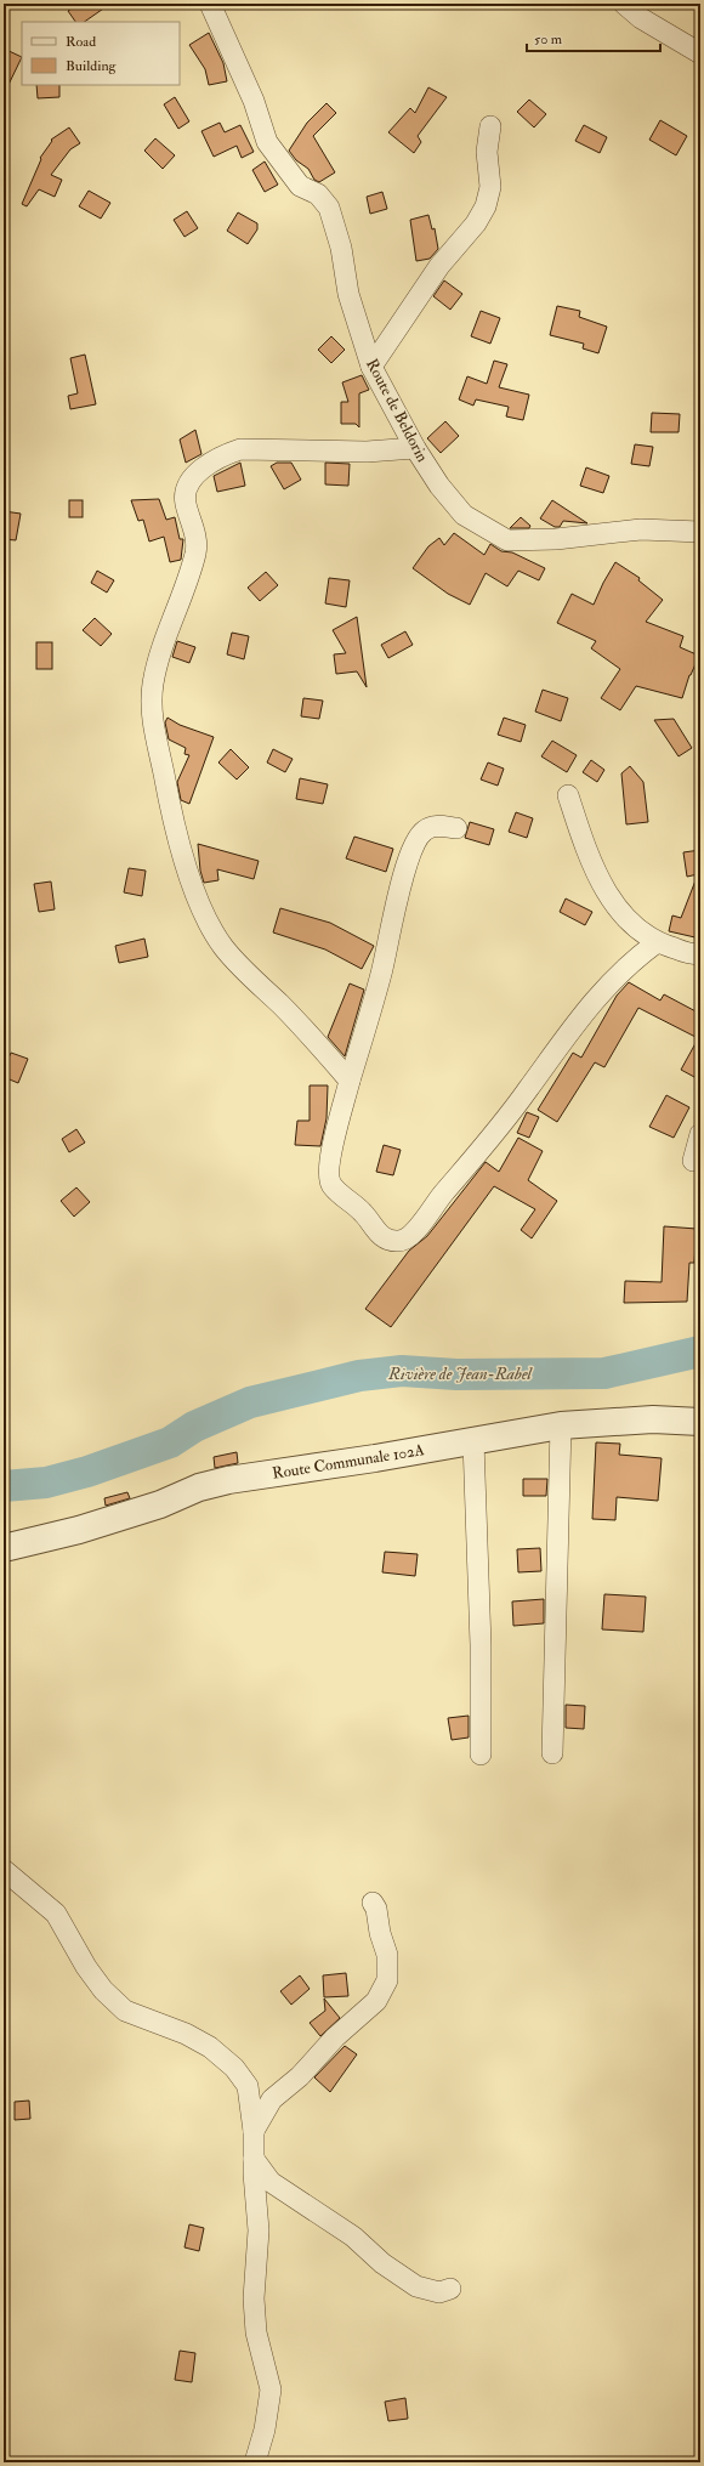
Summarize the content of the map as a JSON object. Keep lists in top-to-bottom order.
{
  "streets": {
    "street": ["Route de Beldorin", "Route Communale 102A"]
  },
  "water": ["Rivière de Jean-Rabel"],
  "legend": ["Road", "Building"],
  "scale_bar": "50 m"
}
